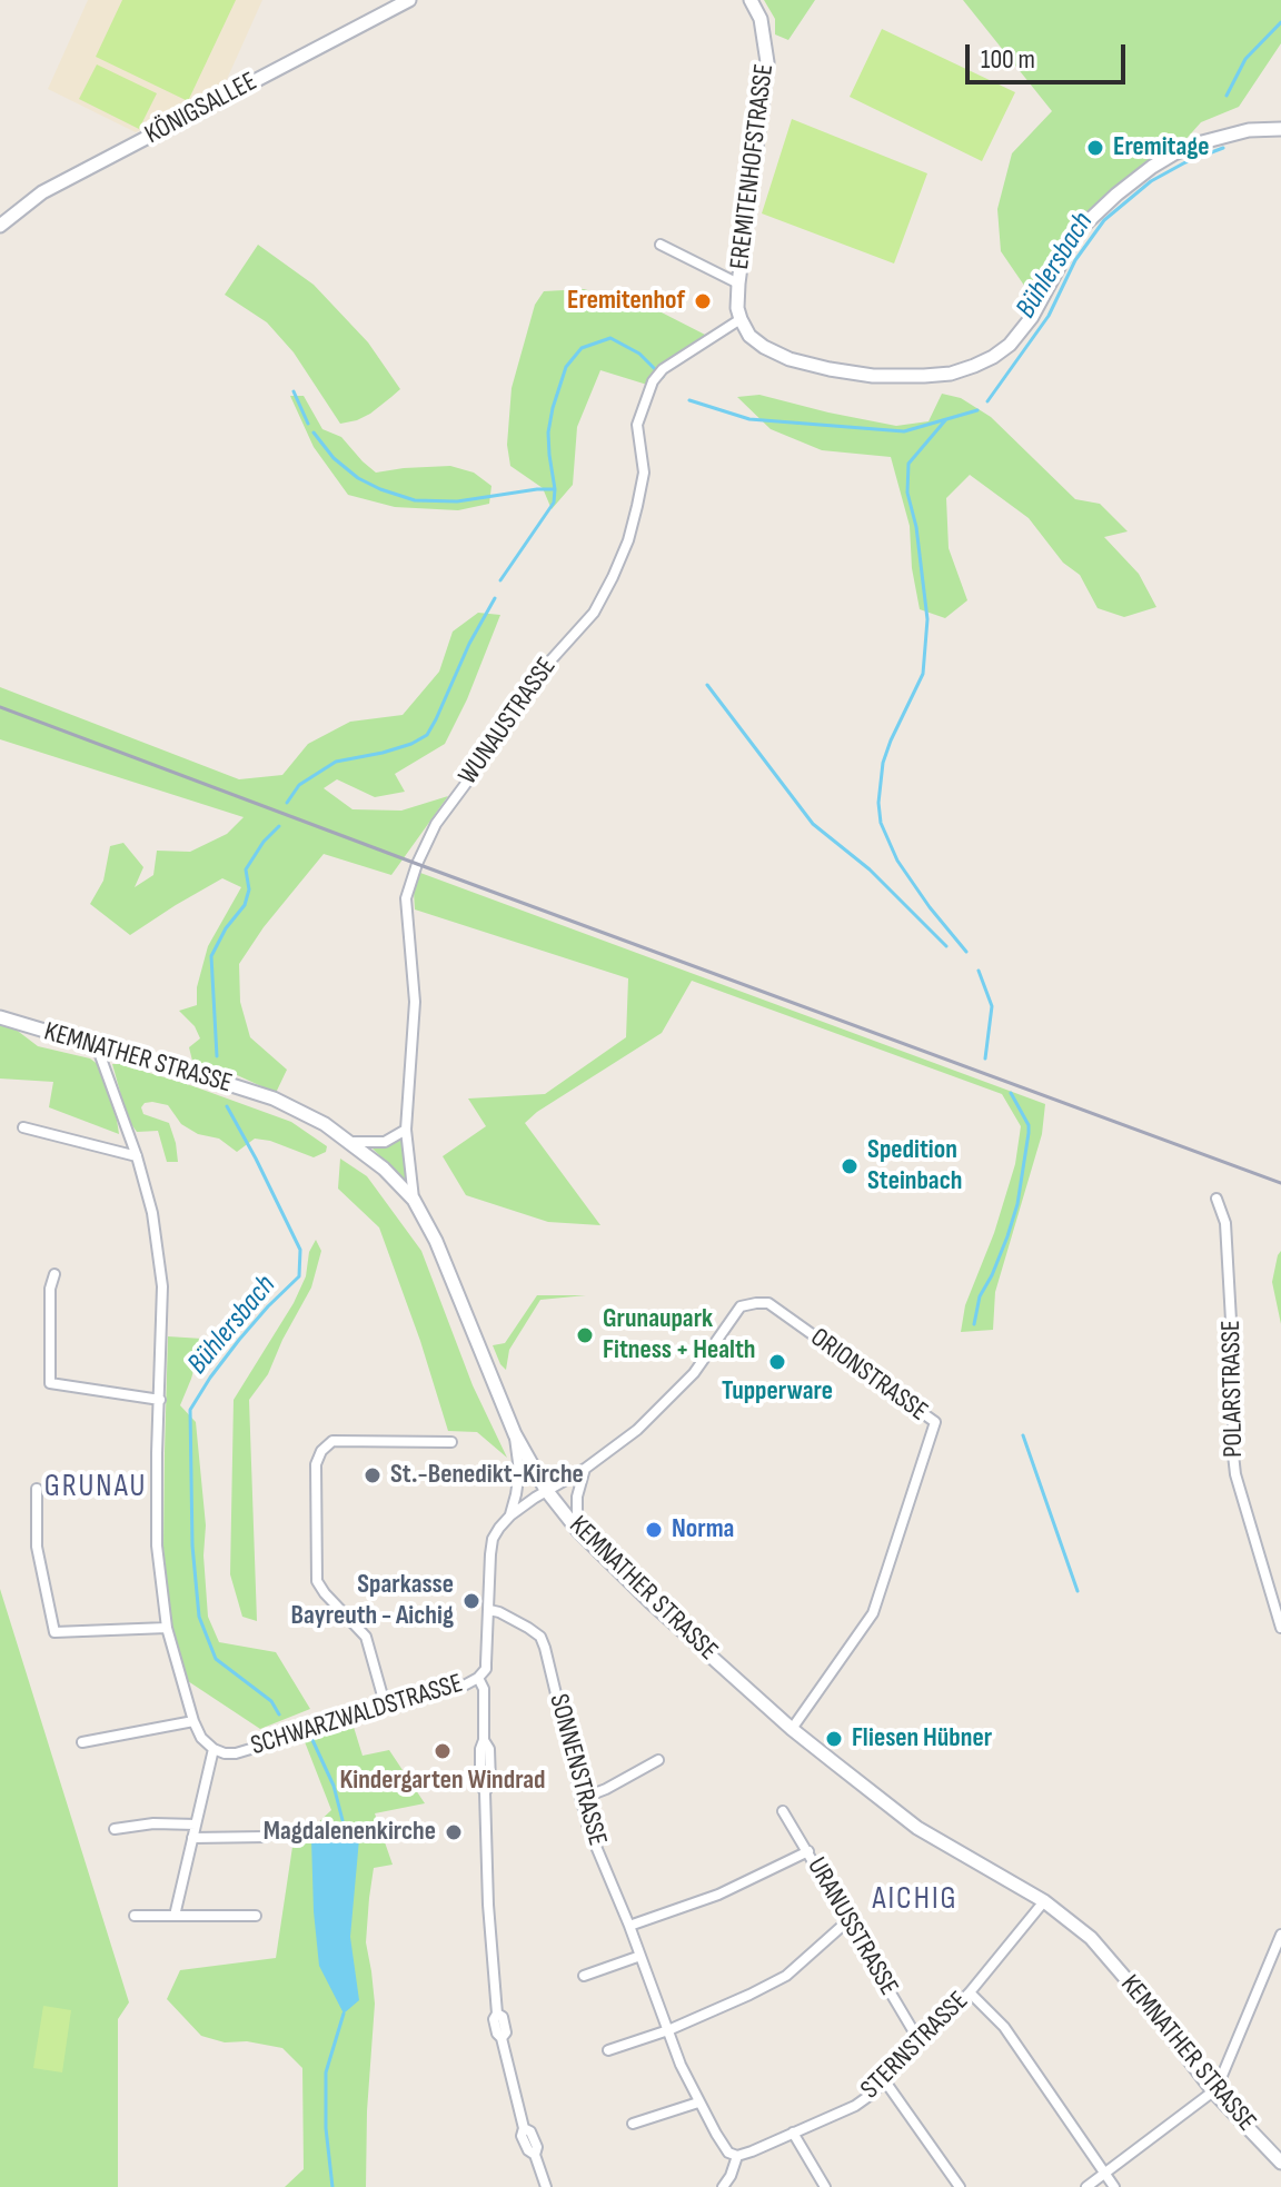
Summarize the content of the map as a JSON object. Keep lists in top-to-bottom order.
{
  "streets": {
    "main road": ["KÖNIGSALLEE", "EREMITENHOFSTRASSE", "KEMNATHER STRASSE"],
    "street": [
      "WUNAUSTRASSE",
      "ORIONSTRASSE",
      "POLARSTRASSE",
      "SCHWARZWALDSTRASSE",
      "SONNENSTRASSE",
      "URANUSSTRASSE",
      "STERNSTRASSE"
    ]
  },
  "crossings": [
    ["EREMITENHOFSTRASSE", "WUNAUSTRASSE"],
    ["WUNAUSTRASSE", "KEMNATHER STRASSE"],
    ["KEMNATHER STRASSE", "ORIONSTRASSE"],
    ["KEMNATHER STRASSE", "SCHWARZWALDSTRASSE"],
    ["KEMNATHER STRASSE", "STERNSTRASSE"],
    ["SONNENSTRASSE", "STERNSTRASSE"],
    ["URANUSSTRASSE", "STERNSTRASSE"]
  ],
  "districts": ["GRUNAU", "AICHIG"],
  "water": ["Bühlersbach"],
  "places": [
    "Eremitage",
    "Eremitenhof",
    "Spedition Steinbach",
    "Grunaupark Fitness + Health",
    "Tupperware",
    "St.-Benedikt-Kirche",
    "Norma",
    "Sparkasse Bayreuth - Aichig",
    "Fliesen Hübner",
    "Kindergarten Windrad",
    "Magdalenenkirche"
  ],
  "scale_bar": "100 m"
}
